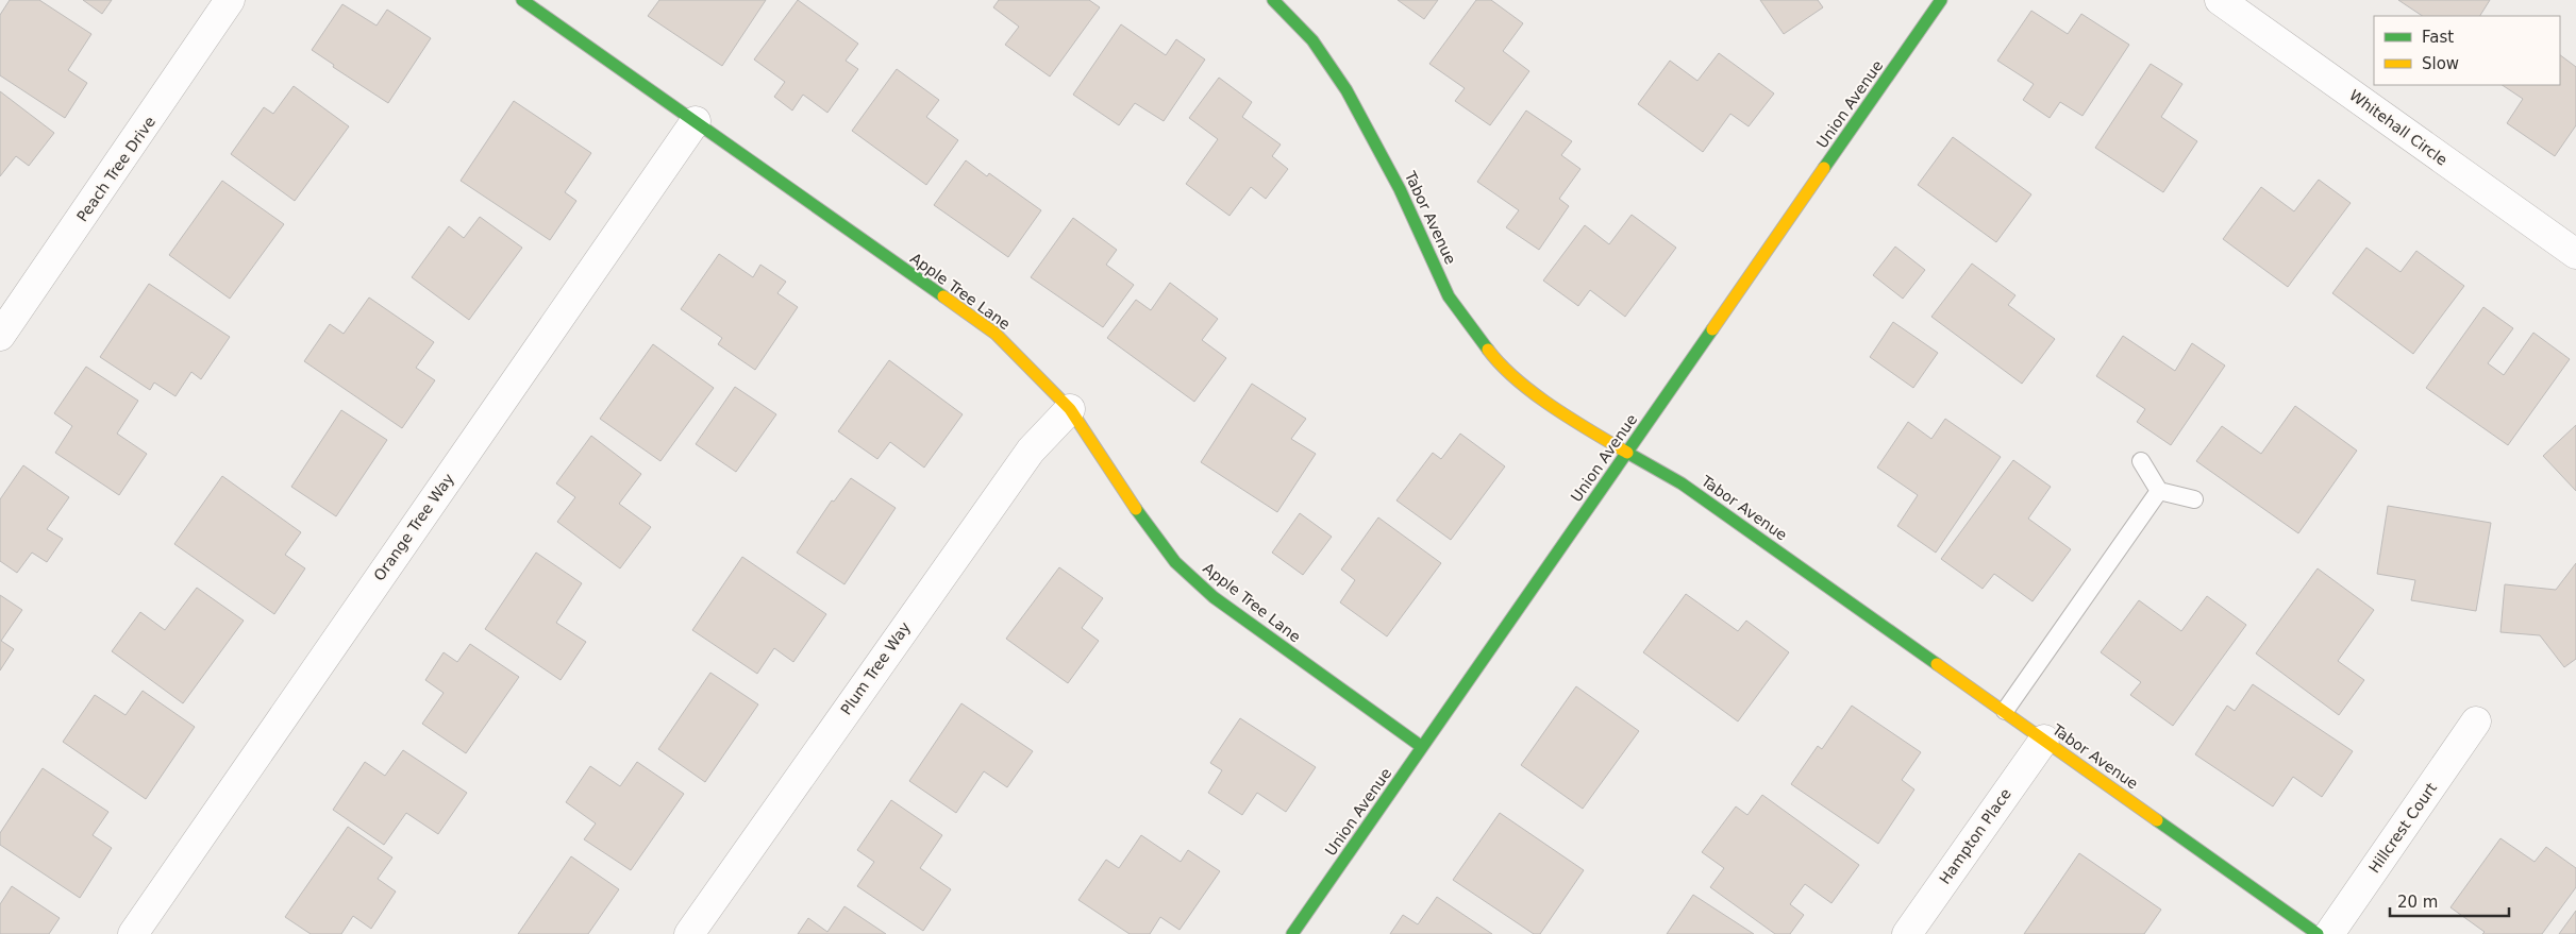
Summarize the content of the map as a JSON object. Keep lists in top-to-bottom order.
{
  "streets": {
    "street": [
      "Union Avenue",
      "Whitehall Circle",
      "Peach Tree Drive",
      "Tabor Avenue",
      "Apple Tree Lane",
      "Orange Tree Way",
      "Plum Tree Way",
      "Hillcrest Court",
      "Hampton Place"
    ]
  },
  "crossings": [
    ["Union Avenue", "Tabor Avenue"],
    ["Union Avenue", "Apple Tree Lane"],
    ["Tabor Avenue", "Hampton Place"],
    ["Apple Tree Lane", "Orange Tree Way"],
    ["Apple Tree Lane", "Plum Tree Way"]
  ],
  "legend": ["Fast", "Slow"],
  "scale_bar": "20 m"
}
